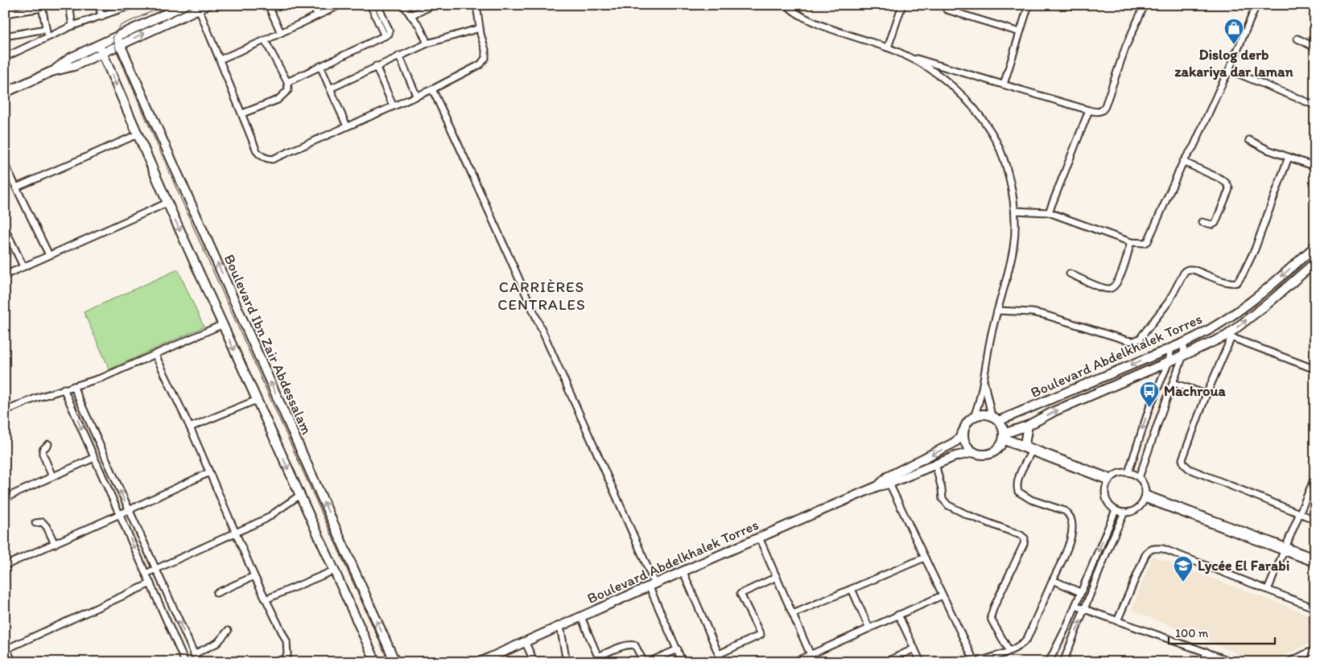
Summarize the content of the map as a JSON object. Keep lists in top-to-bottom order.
{
  "streets": {
    "street": ["Boulevard Ibn Zair Abdessalam", "Boulevard Abdelkhalek Torres"]
  },
  "districts": ["CARRIÈRES CENTRALES"],
  "places": {
    "shop": ["Dislog derb zakariya dar laman"],
    "bus stop": ["Machroua"],
    "school or university": ["Lycée El Farabi"]
  },
  "scale_bar": "100 m"
}
